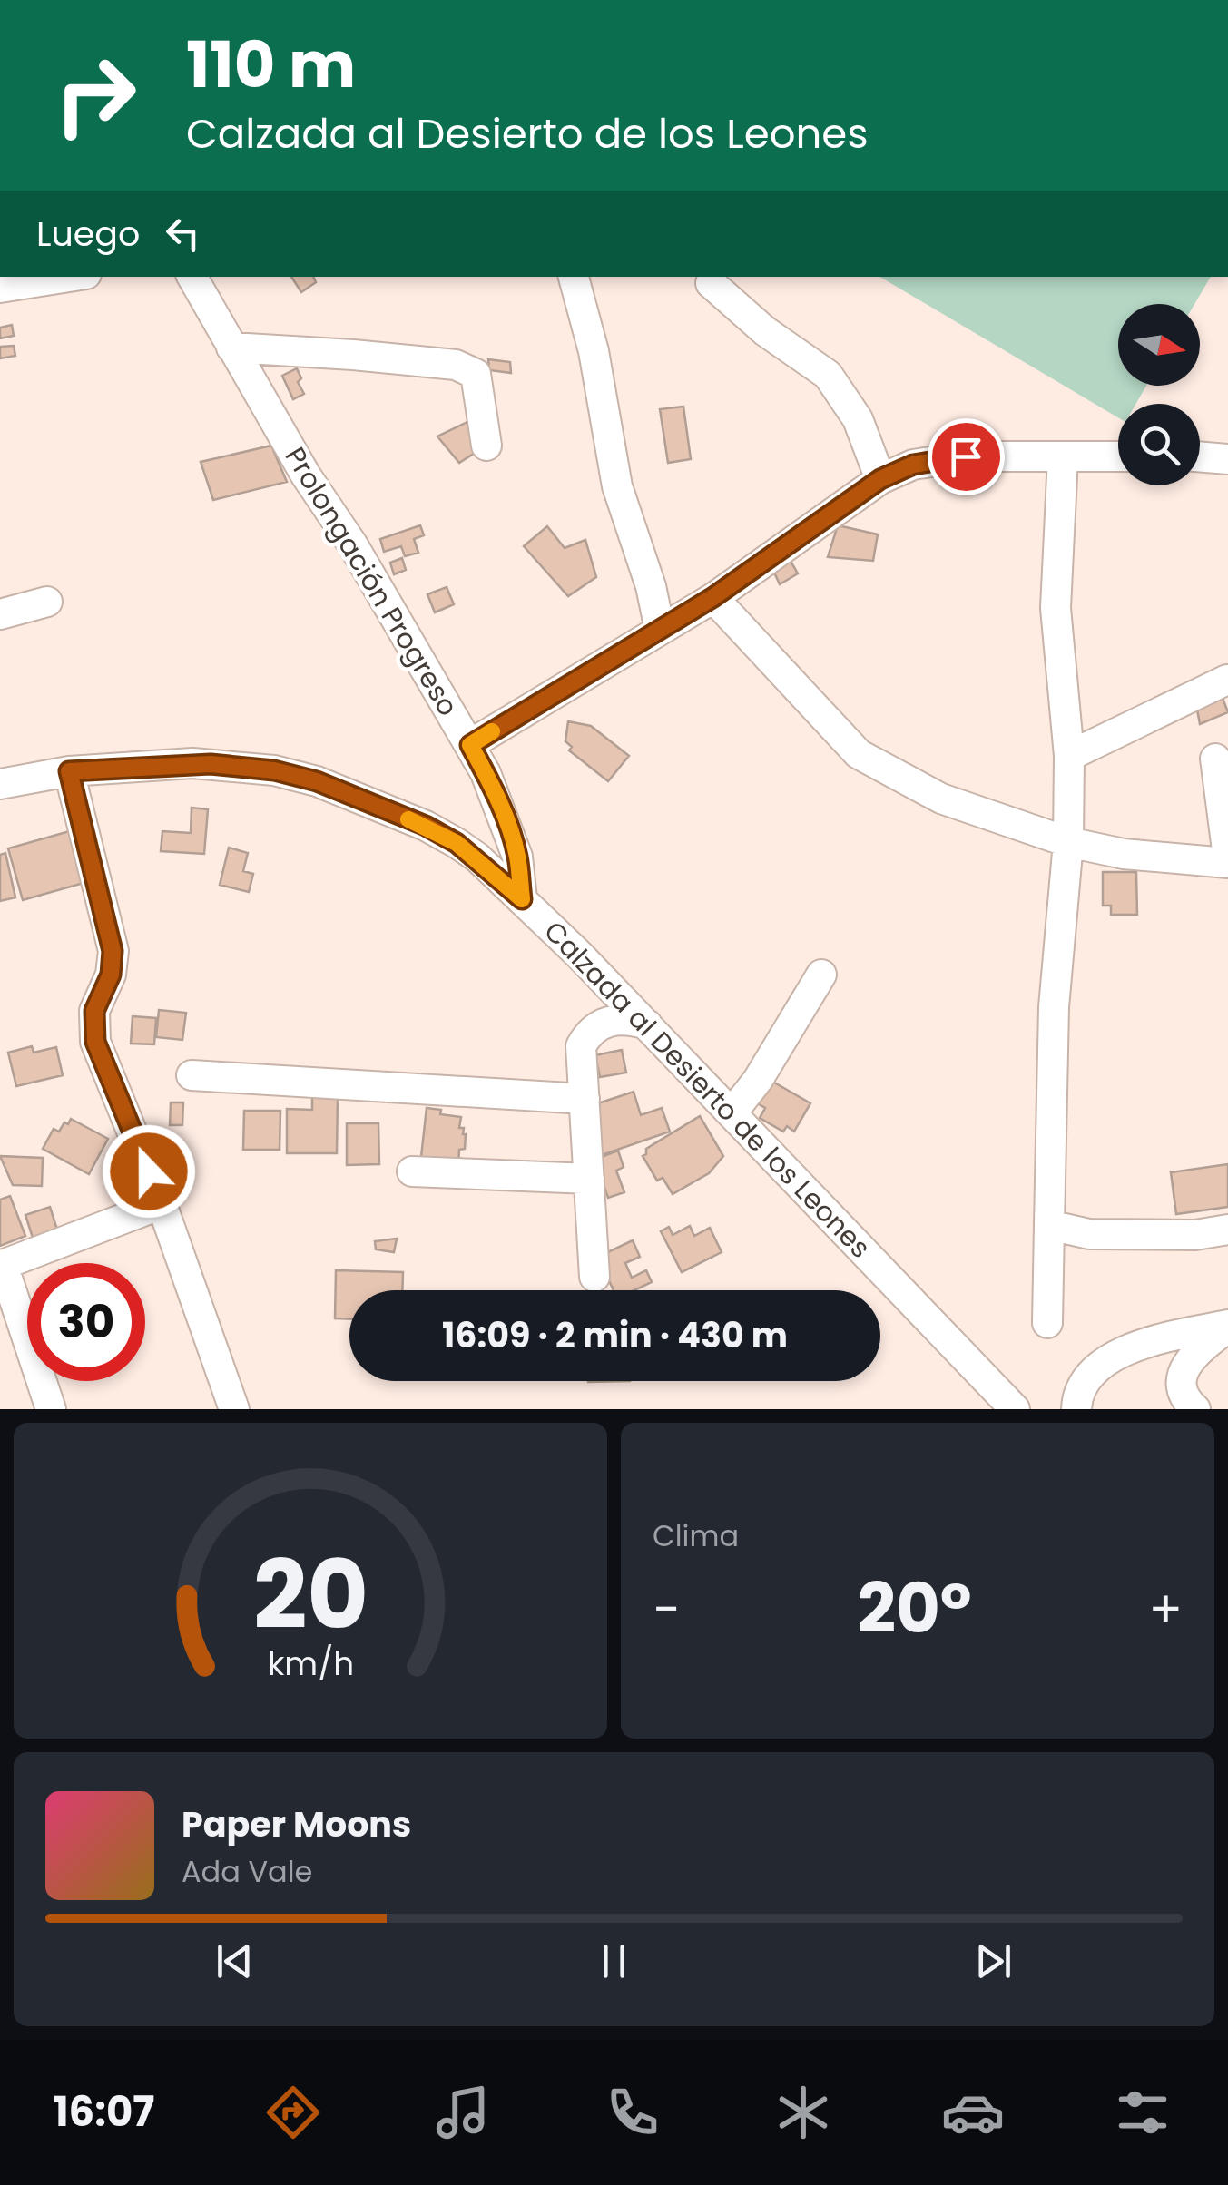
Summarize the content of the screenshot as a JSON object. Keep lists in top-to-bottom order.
{
  "streets": {
    "street": ["Prolongación Progreso", "Calzada al Desierto de los Leones"]
  },
  "crossings": [
    ["Prolongación Progreso", "Calzada al Desierto de los Leones"]
  ],
  "north": "right",
  "page": {
    "turn": ["110 m", "Calzada al Desierto de los Leones"],
    "then": "Luego",
    "limit": "30",
    "trip": "16:09 · 2 min · 430 m",
    "tile": "Clima",
    "heat": ["−", "20°", "+"],
    "song": ["Paper Moons", "Ada Vale"],
    "tabs": "16:07",
    "gauge": ["20", "km/h"]
  }
}
